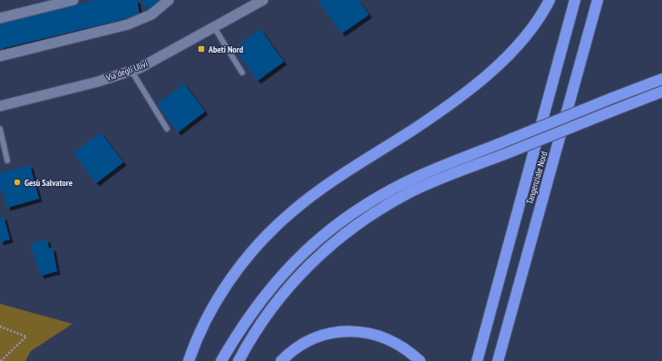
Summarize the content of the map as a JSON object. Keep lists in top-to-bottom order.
{
  "streets": {
    "highway": ["Tangenziale Nord"],
    "street": ["Via degli Ulivi"]
  },
  "places": {
    "transit": ["Abeti Nord"],
    "other": ["Gesù Salvatore"]
  }
}
